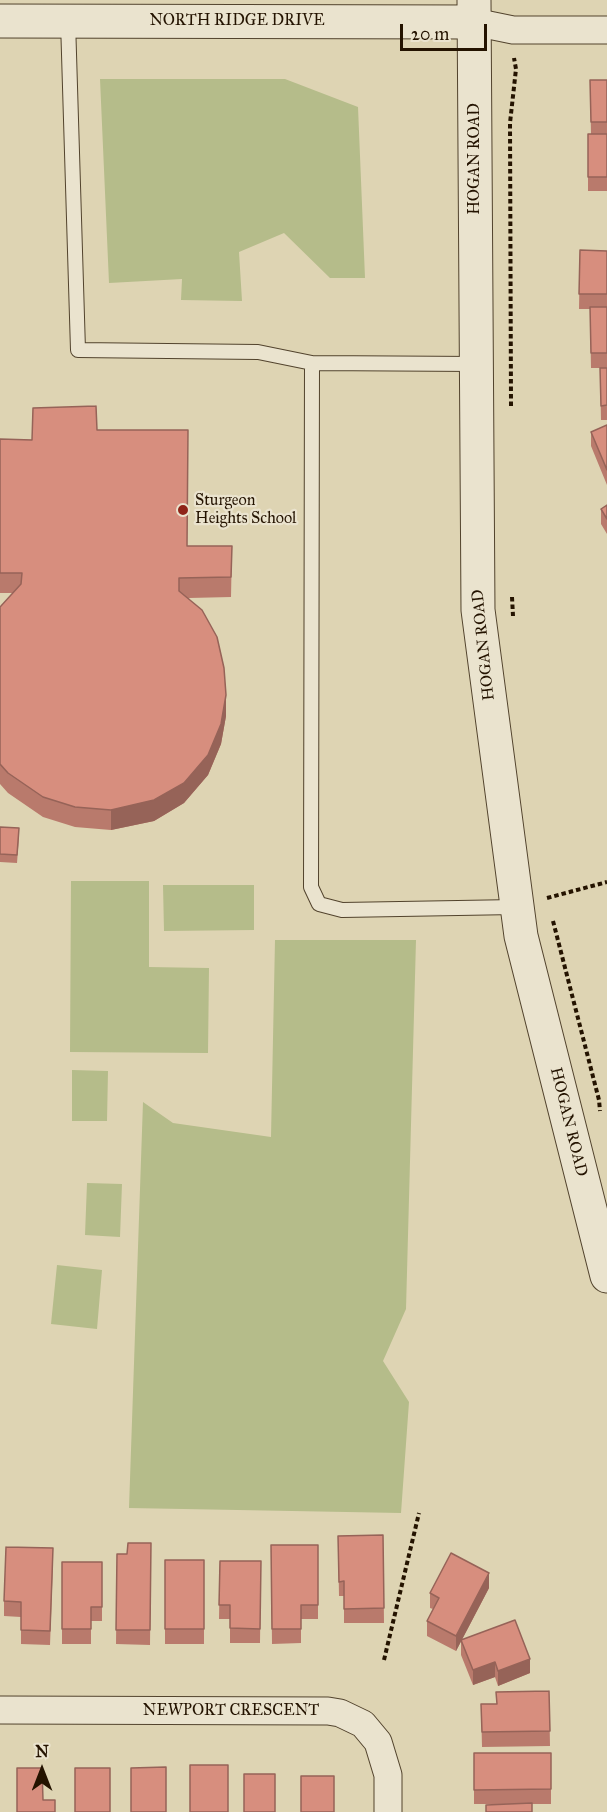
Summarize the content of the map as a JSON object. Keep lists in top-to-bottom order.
{
  "streets": {
    "street": ["NORTH RIDGE DRIVE", "HOGAN ROAD", "NEWPORT CRESCENT"]
  },
  "crossings": [
    ["NORTH RIDGE DRIVE", "HOGAN ROAD"]
  ],
  "places": ["Sturgeon Heights School"],
  "scale_bar": "20 m",
  "north": "top"
}
